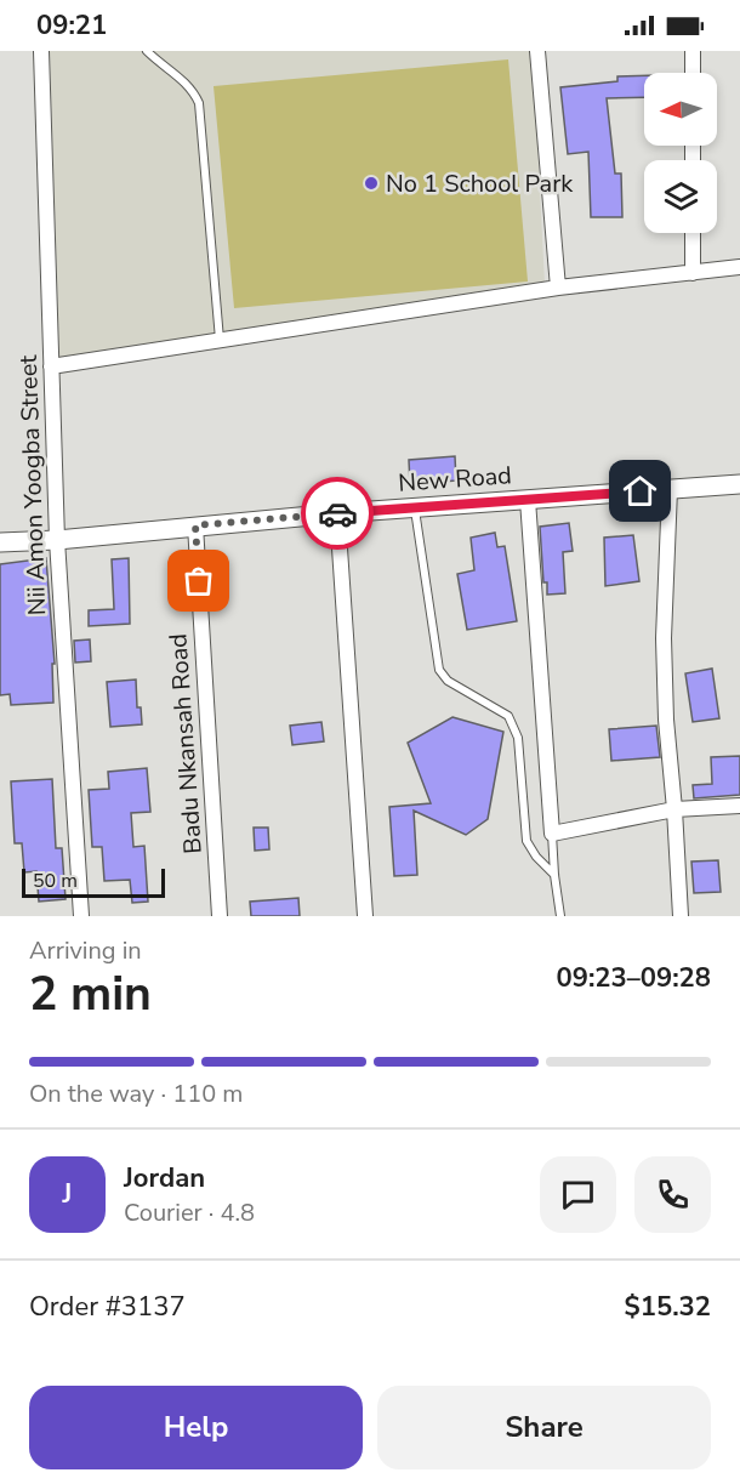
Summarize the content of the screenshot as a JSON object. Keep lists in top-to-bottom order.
{
  "streets": {
    "street": ["New Road", "Nii Amon Yoogba Street", "Badu Nkansah Road"]
  },
  "crossings": [
    ["New Road", "Nii Amon Yoogba Street"],
    ["New Road", "Badu Nkansah Road"]
  ],
  "places": ["No 1 School Park"],
  "scale_bar": "50 m",
  "north": "left",
  "page": {
    "status": "09:21",
    "scale": "50 m",
    "heading": ["2 min", "Arriving in", "09:23–09:28"],
    "panel": [
      "Jordan",
      "Courier · 4.8",
      "Order #3137",
      "$15.32"
    ],
    "bar": "On the way · 110 m",
    "round": "J",
    "buttons": ["Help", "Share"]
  }
}
